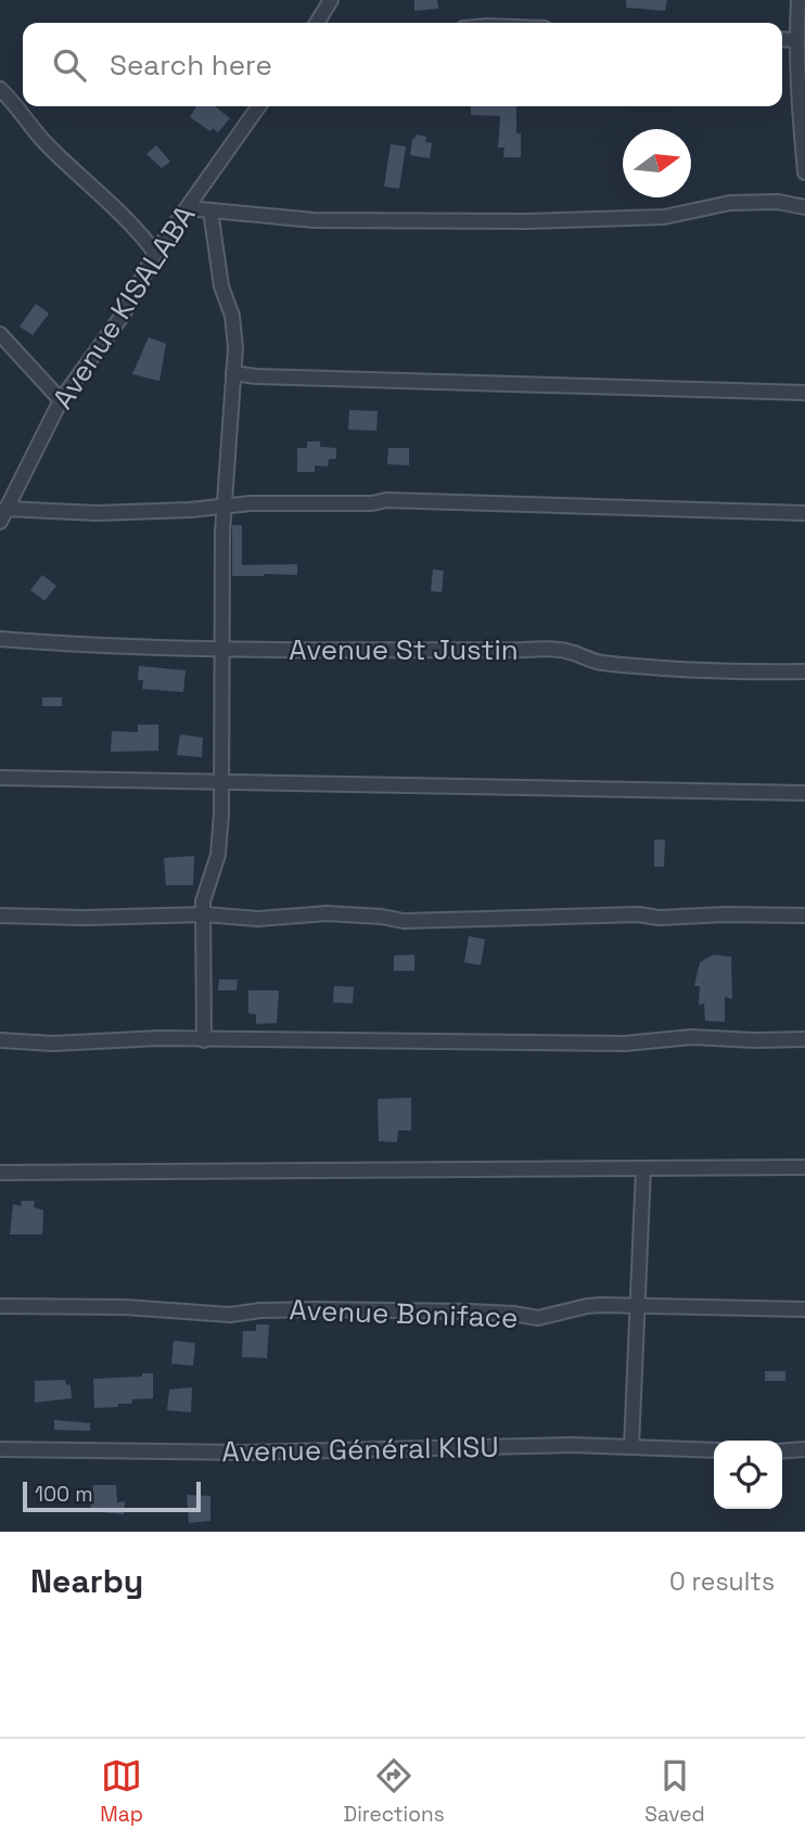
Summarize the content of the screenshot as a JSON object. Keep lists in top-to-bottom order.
{
  "streets": {
    "street": [
      "Avenue KISALABA",
      "Avenue St Justin",
      "Avenue Boniface",
      "Avenue Général KISU"
    ]
  },
  "scale_bar": "100 m",
  "north": "right",
  "page": {
    "search": "Search here",
    "scale": "100 m",
    "heading": ["Nearby", "0 results"],
    "nav": ["Map", "Directions", "Saved"]
  }
}
